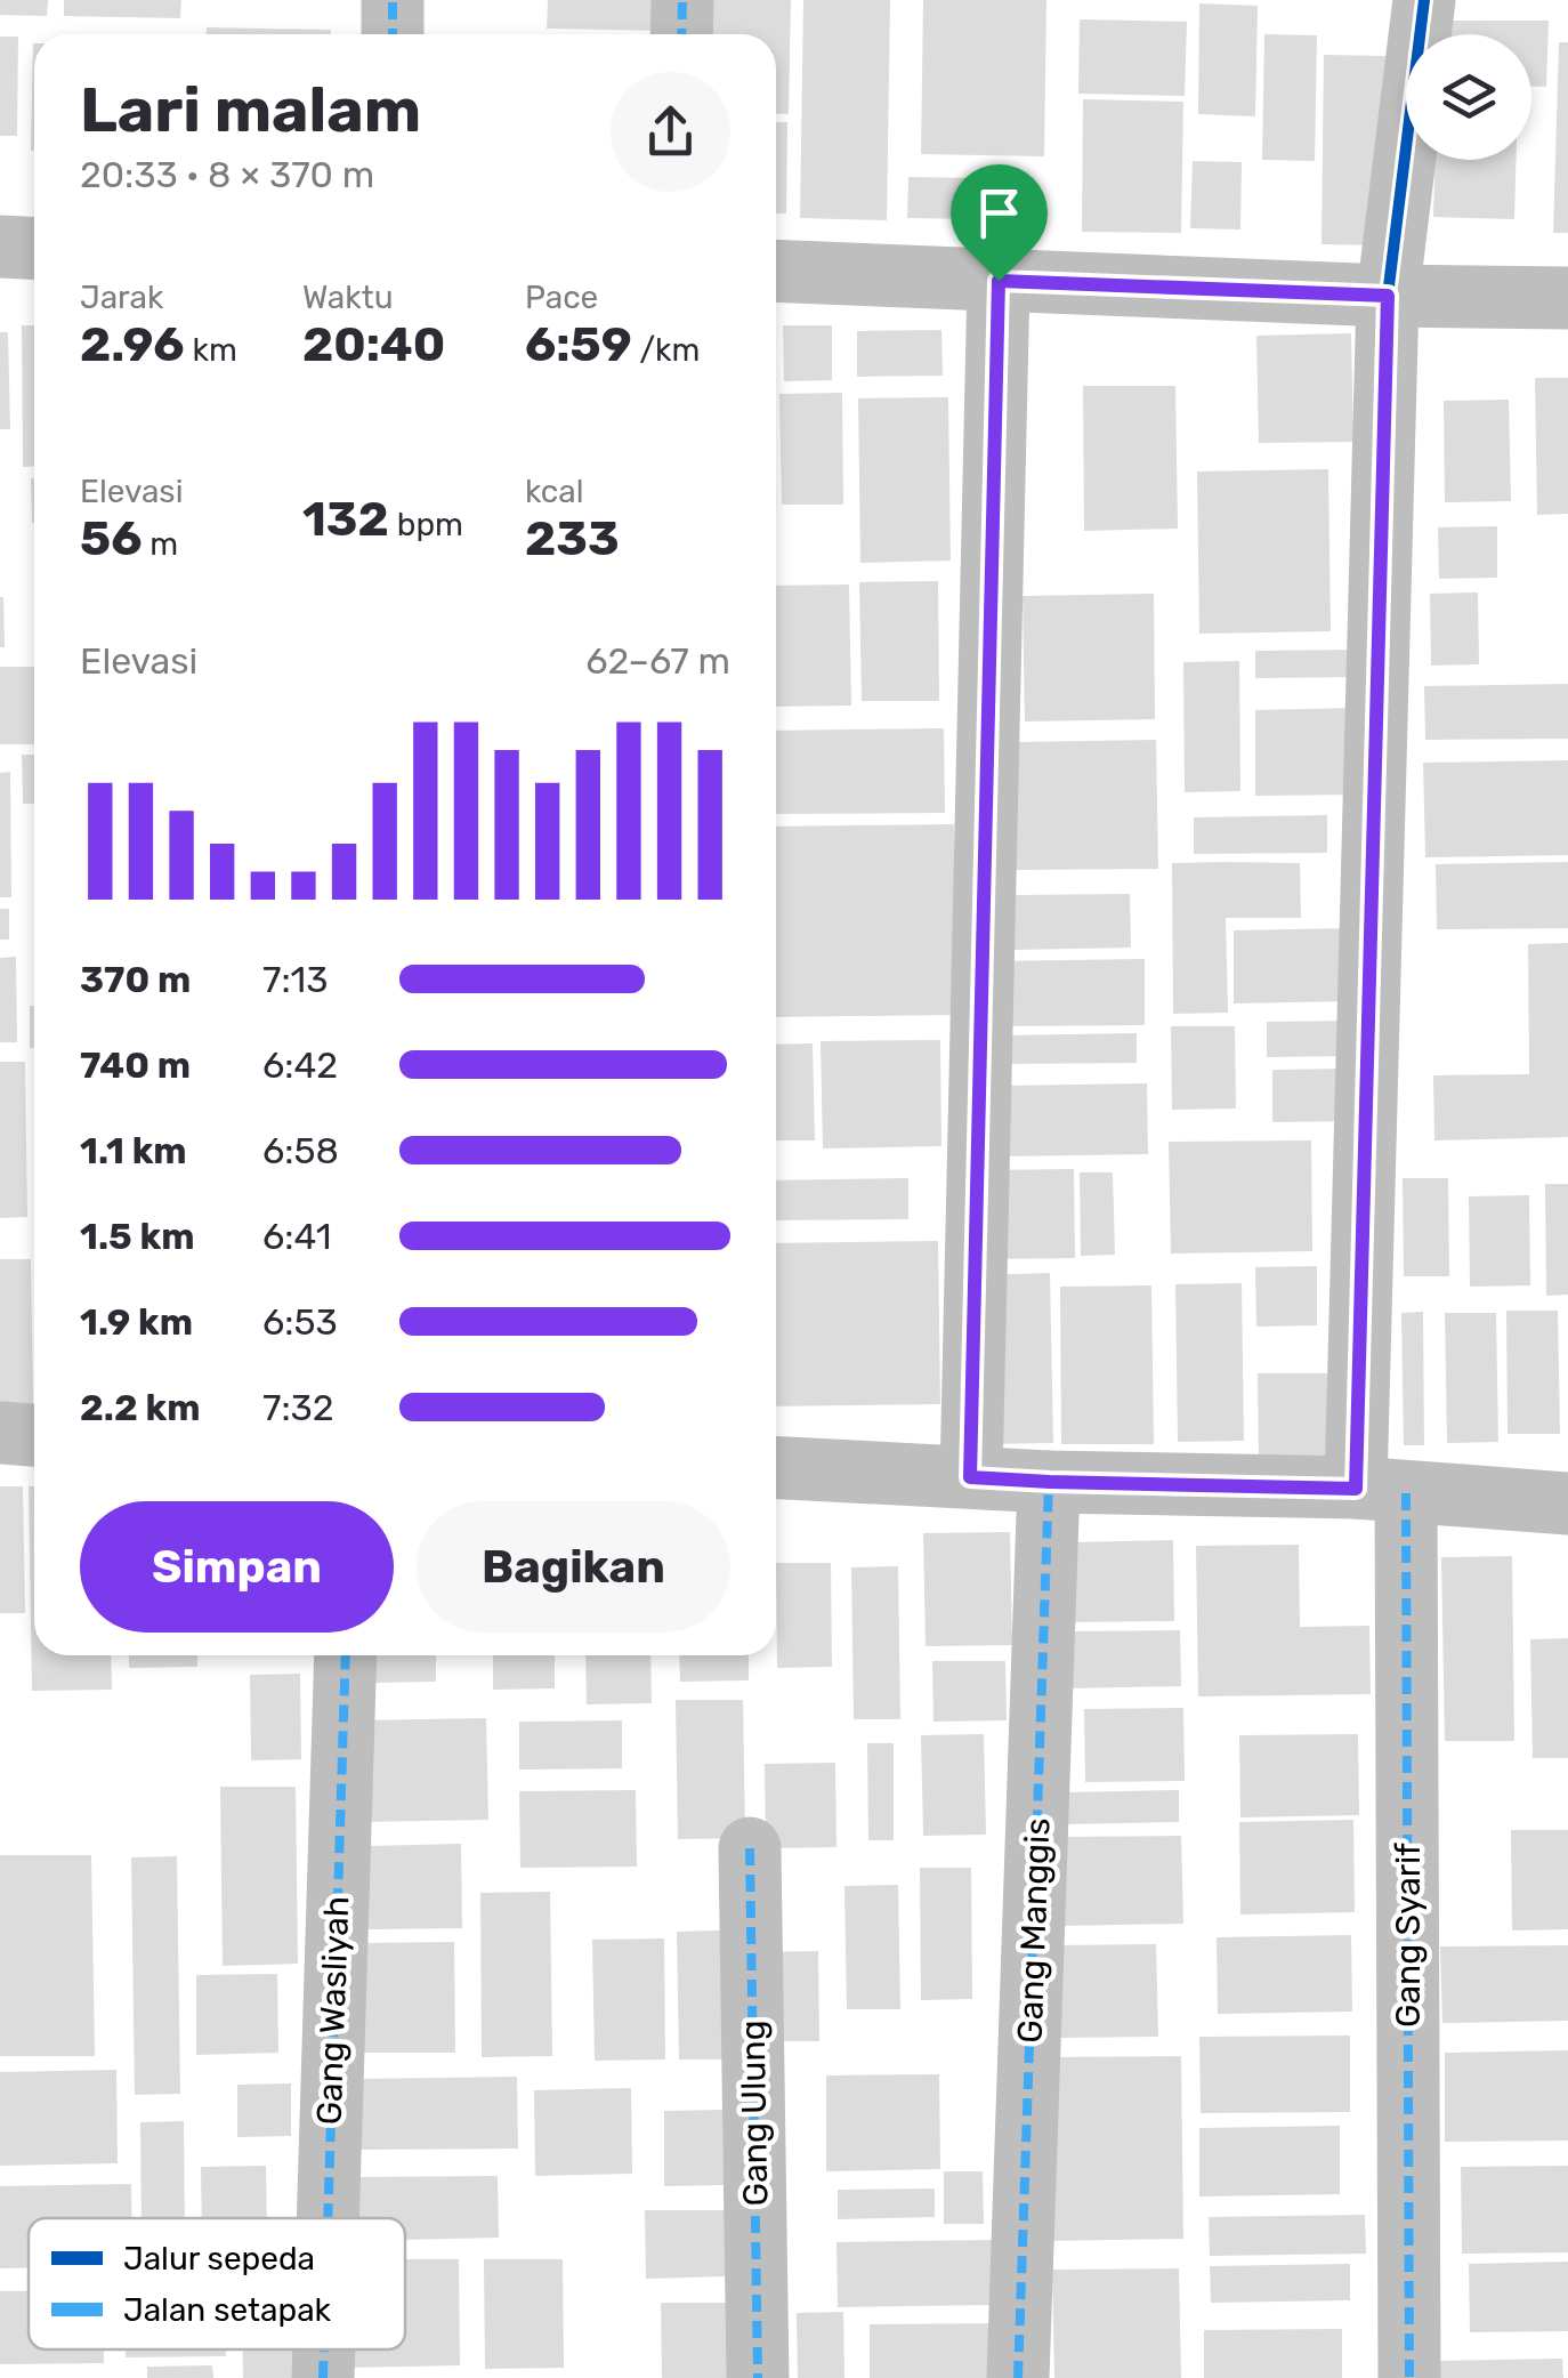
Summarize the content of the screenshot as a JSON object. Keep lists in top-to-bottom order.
{
  "streets": {
    "street": [
      "Gang Manggis",
      "Gang Syarif",
      "Gang Wasliyah",
      "Gang Ulung"
    ]
  },
  "legend": ["Jalur sepeda", "Jalan setapak"],
  "page": {
    "heading": ["Lari malam", "20:33 · 8 × 370 m"],
    "stats": [
      ["Jarak", "2.96 km"],
      ["Waktu", "20:40"],
      ["Pace", "6:59 /km"],
      ["Elevasi", "56 m"],
      ["132 bpm"],
      ["kcal", "233"]
    ],
    "chart": ["Elevasi", "62–67 m"],
    "list": [
      {
        "name": "370 m",
        "note": "7:13"
      },
      {
        "name": "740 m",
        "note": "6:42"
      },
      {
        "name": "1.1 km",
        "note": "6:58"
      },
      {
        "name": "1.5 km",
        "note": "6:41"
      },
      {
        "name": "1.9 km",
        "note": "6:53"
      },
      {
        "name": "2.2 km",
        "note": "7:32"
      }
    ],
    "buttons": ["Simpan", "Bagikan"]
  }
}
